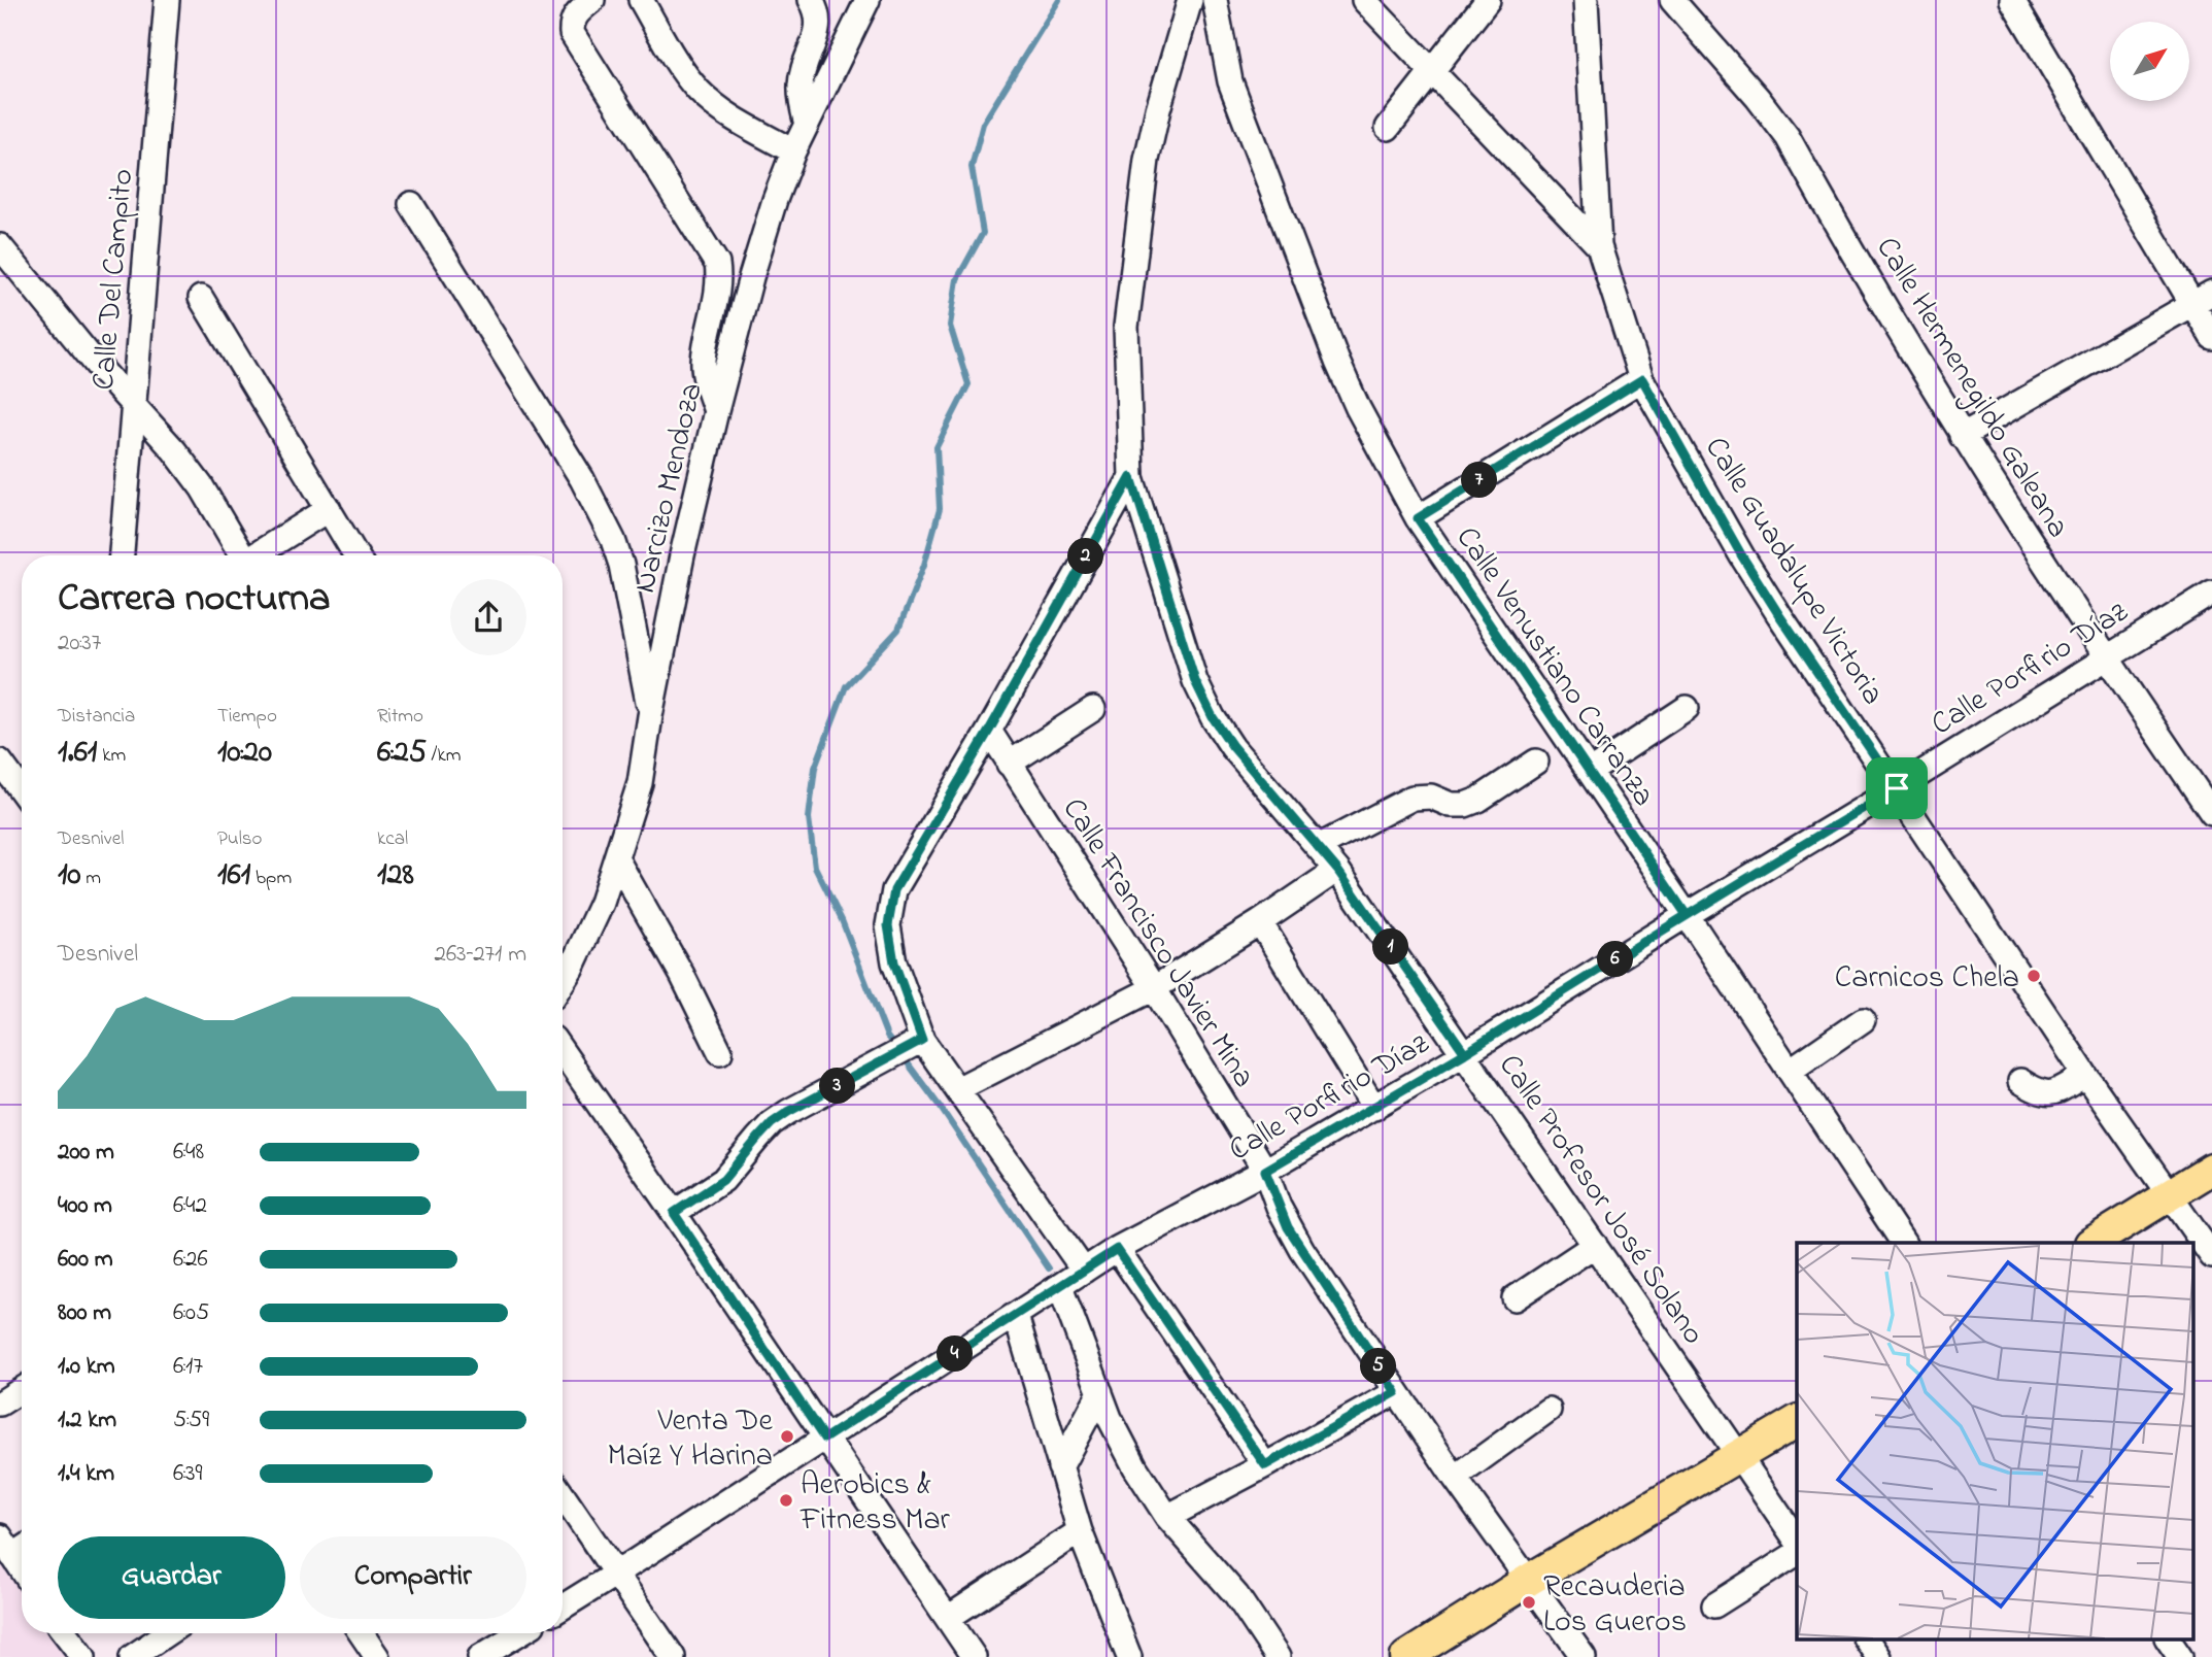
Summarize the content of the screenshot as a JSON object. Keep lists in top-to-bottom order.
{
  "streets": {
    "street": [
      "Calle Del Campito",
      "Calle Hermenegildo Galeana",
      "Narcizo Mendoza",
      "Calle Guadalupe Victoria",
      "Calle Venustiano Carranza",
      "Calle Porfirio Díaz",
      "Calle Francisco Javier Mina",
      "Calle Profesor José Solano"
    ]
  },
  "crossings": [
    ["Calle Hermenegildo Galeana", "Calle Porfirio Díaz"],
    ["Calle Guadalupe Victoria", "Calle Porfirio Díaz"],
    ["Calle Venustiano Carranza", "Calle Porfirio Díaz"],
    ["Calle Porfirio Díaz", "Calle Francisco Javier Mina"],
    ["Calle Porfirio Díaz", "Calle Profesor José Solano"]
  ],
  "places": [
    "Carnicos Chela",
    "Venta De Maíz Y Harina",
    "Aerobics & Fitness Mar",
    "Recauderia Los Gueros"
  ],
  "north": "top right",
  "page": {
    "pins": [
      "7",
      "2",
      "1",
      "6",
      "3",
      "4",
      "5"
    ],
    "heading": ["Carrera nocturna", "20:37"],
    "stats": [
      ["Distancia", "1.61 km"],
      ["Tiempo", "10:20"],
      ["Ritmo", "6:25 /km"],
      ["Desnivel", "10 m"],
      ["Pulso", "161 bpm"],
      ["kcal", "128"]
    ],
    "chart": ["Desnivel", "263–271 m"],
    "list": [
      {
        "name": "200 m",
        "note": "6:48"
      },
      {
        "name": "400 m",
        "note": "6:42"
      },
      {
        "name": "600 m",
        "note": "6:26"
      },
      {
        "name": "800 m",
        "note": "6:05"
      },
      {
        "name": "1.0 km",
        "note": "6:17"
      },
      {
        "name": "1.2 km",
        "note": "5:59"
      },
      {
        "name": "1.4 km",
        "note": "6:39"
      }
    ],
    "buttons": ["Guardar", "Compartir"]
  }
}
